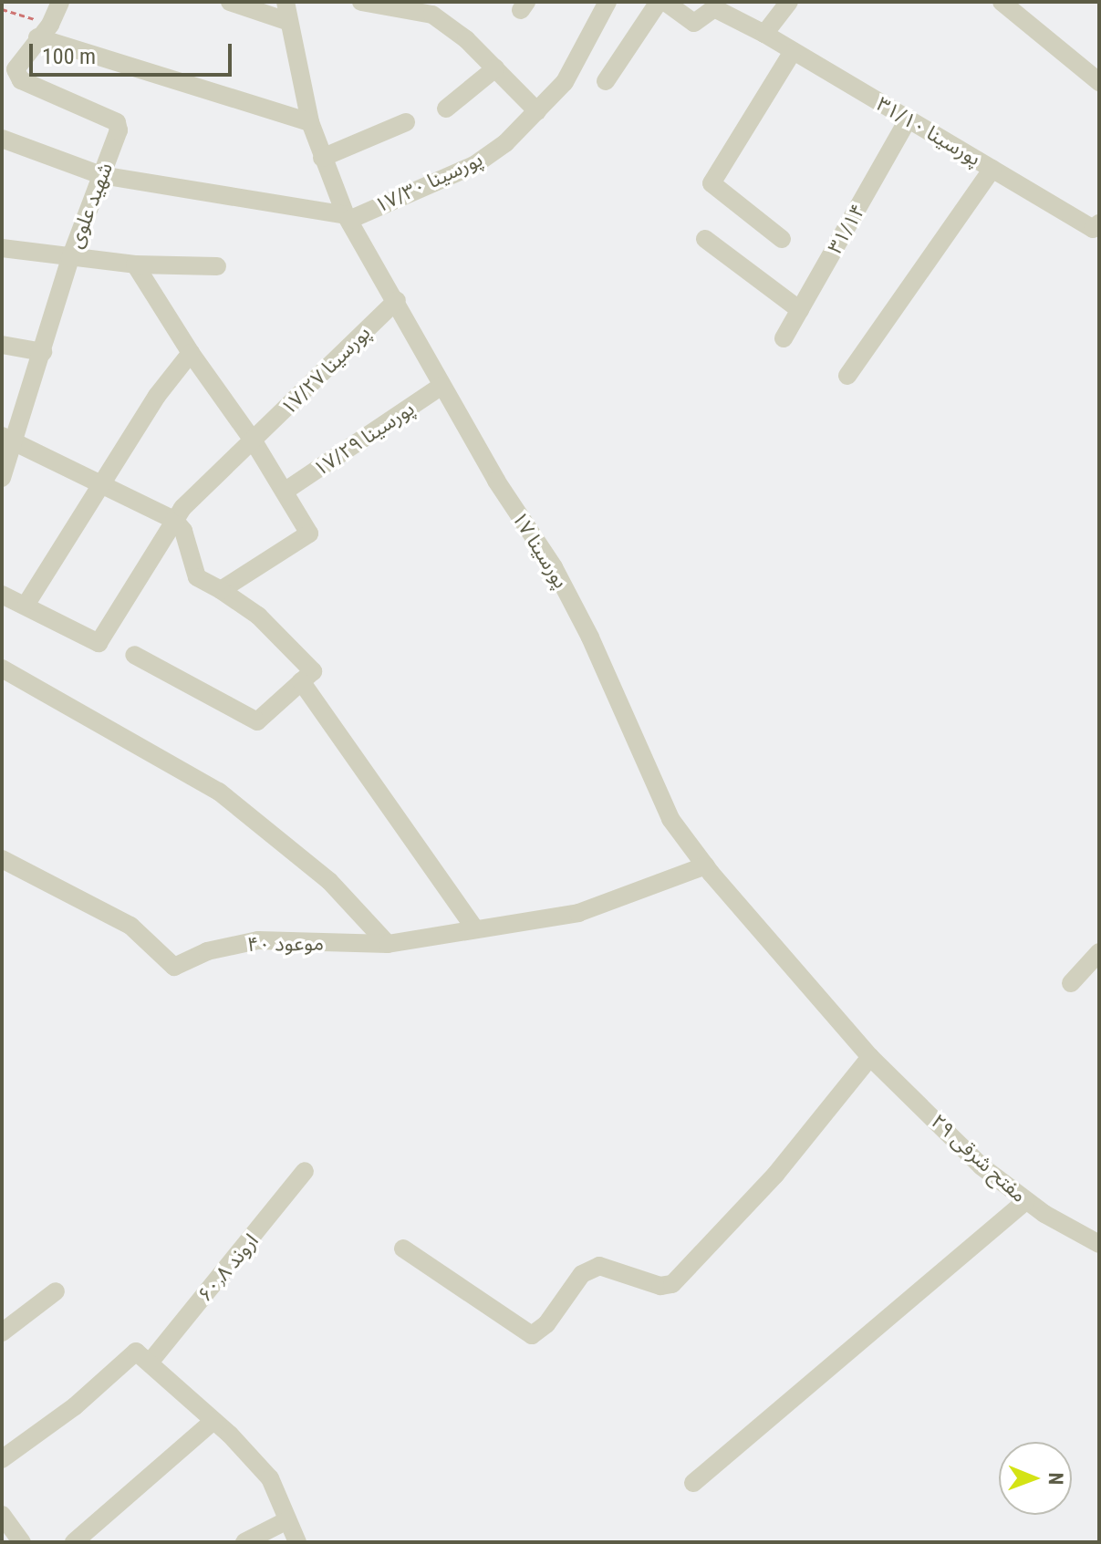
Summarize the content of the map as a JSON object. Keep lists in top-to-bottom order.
{
  "streets": {
    "street": [
      "پورسینا ۳۱/۱۰",
      "پورسینا ۱۷/۳۰",
      "شهید علوی",
      "۳۱/۱۴",
      "پورسینا ۱۷/۲۷",
      "پورسینا ۱۷/۲۹",
      "پورسینا ۱۷",
      "موعود ۴۰",
      "مفتح شرقی ۲۹",
      "اروند ۶۰٫۸"
    ]
  },
  "crossings": [
    ["پورسینا ۳۱/۱۰", "۳۱/۱۴"],
    ["پورسینا ۱۷/۳۰", "پورسینا ۱۷"],
    ["پورسینا ۱۷/۲۷", "پورسینا ۱۷"],
    ["پورسینا ۱۷/۲۹", "پورسینا ۱۷"],
    ["پورسینا ۱۷", "مفتح شرقی ۲۹"]
  ],
  "scale_bar": "100 m",
  "north": "right"
}
